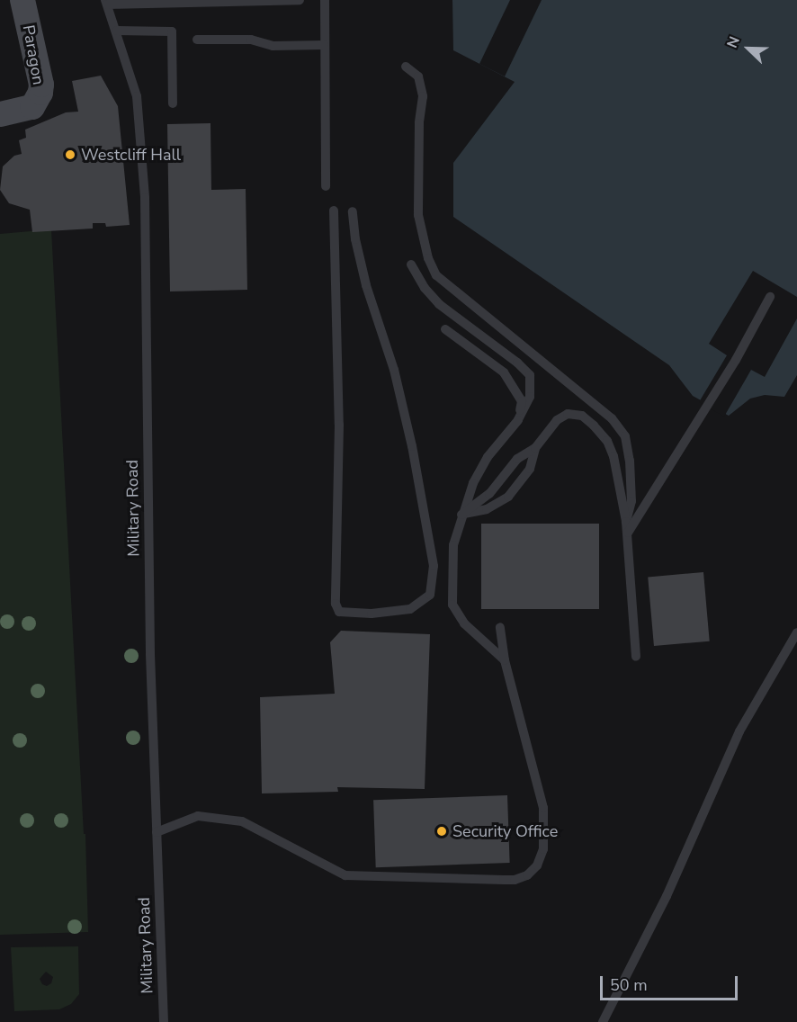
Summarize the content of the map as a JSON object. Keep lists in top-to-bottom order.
{
  "streets": {
    "main road": ["Paragon"],
    "lane": ["Military Road"]
  },
  "places": ["Westcliff Hall", "Security Office"],
  "scale_bar": "50 m",
  "north": "top left"
}
